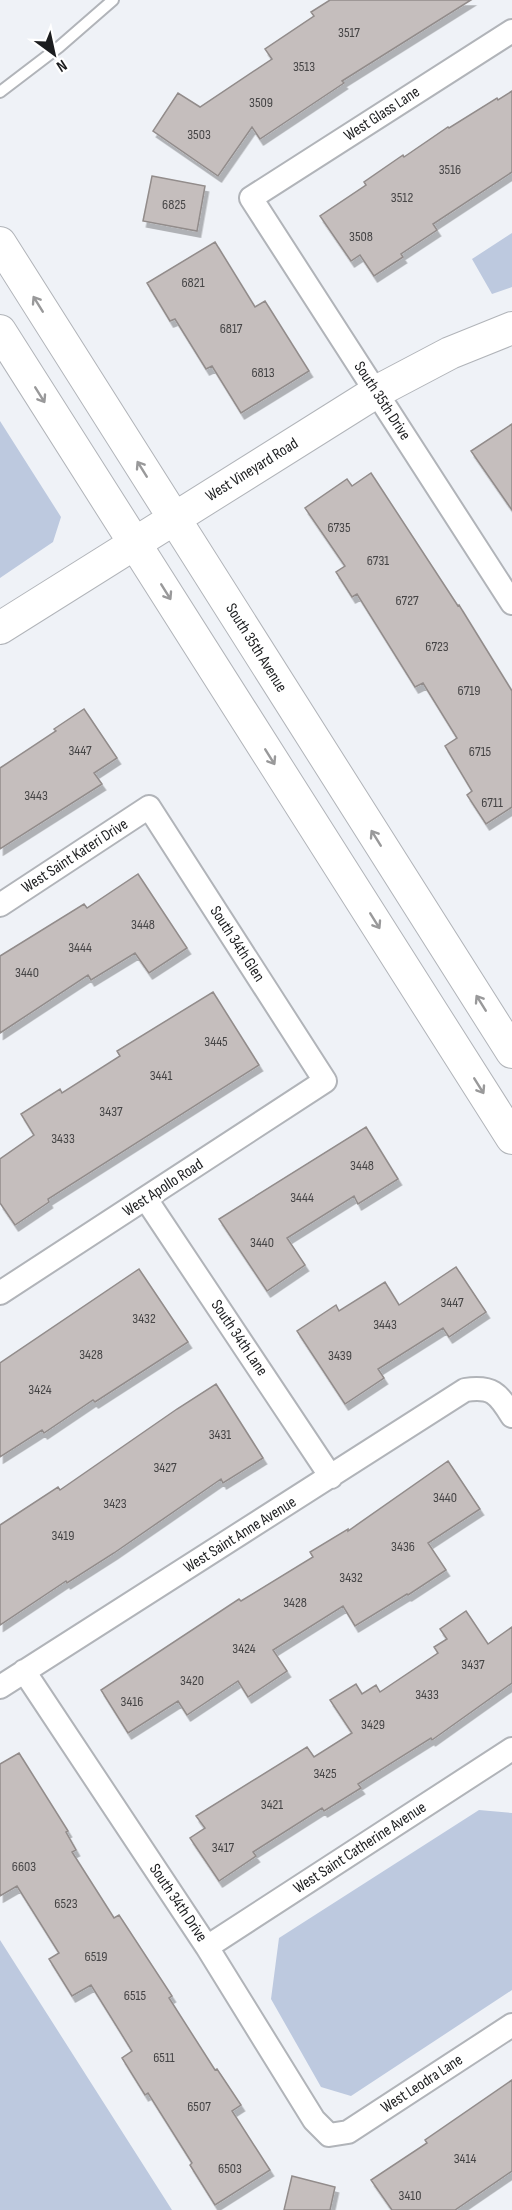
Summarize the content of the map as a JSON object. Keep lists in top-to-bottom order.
{
  "streets": {
    "main road": ["West Vineyard Road", "South 35th Avenue"],
    "street": [
      "West Glass Lane",
      "South 35th Drive",
      "West Saint Kateri Drive",
      "South 34th Glen",
      "West Apollo Road",
      "South 34th Lane",
      "West Saint Anne Avenue",
      "West Saint Catherine Avenue",
      "South 34th Drive",
      "West Leodra Lane"
    ]
  },
  "crossings": [
    ["West Glass Lane", "South 35th Drive"],
    ["South 35th Drive", "West Vineyard Road"],
    ["West Vineyard Road", "South 35th Avenue"],
    ["West Saint Kateri Drive", "South 34th Glen"],
    ["South 34th Glen", "West Apollo Road"],
    ["West Apollo Road", "South 34th Lane"],
    ["South 34th Lane", "West Saint Anne Avenue"],
    ["West Saint Anne Avenue", "South 34th Drive"],
    ["West Saint Catherine Avenue", "South 34th Drive"],
    ["South 34th Drive", "West Leodra Lane"]
  ],
  "house_numbers": [
    "3517",
    "3513",
    "3509",
    "3503",
    "3516",
    "3512",
    "6825",
    "3508",
    "6821",
    "6817",
    "6813",
    "6735",
    "6731",
    "6727",
    "6723",
    "6719",
    "3447",
    "6715",
    "3443",
    "6711",
    "3448",
    "3444",
    "3440",
    "3445",
    "3441",
    "3437",
    "3433",
    "3448",
    "3444",
    "3440",
    "3447",
    "3432",
    "3443",
    "3428",
    "3439",
    "3424",
    "3431",
    "3427",
    "3440",
    "3423",
    "3419",
    "3436",
    "3432",
    "3428",
    "3424",
    "3437",
    "3420",
    "3433",
    "3416",
    "3429",
    "3425",
    "3421",
    "3417",
    "6603",
    "6523",
    "6519",
    "6515",
    "6511",
    "6507",
    "3414",
    "6503",
    "3410"
  ],
  "north": "bottom right"
}
